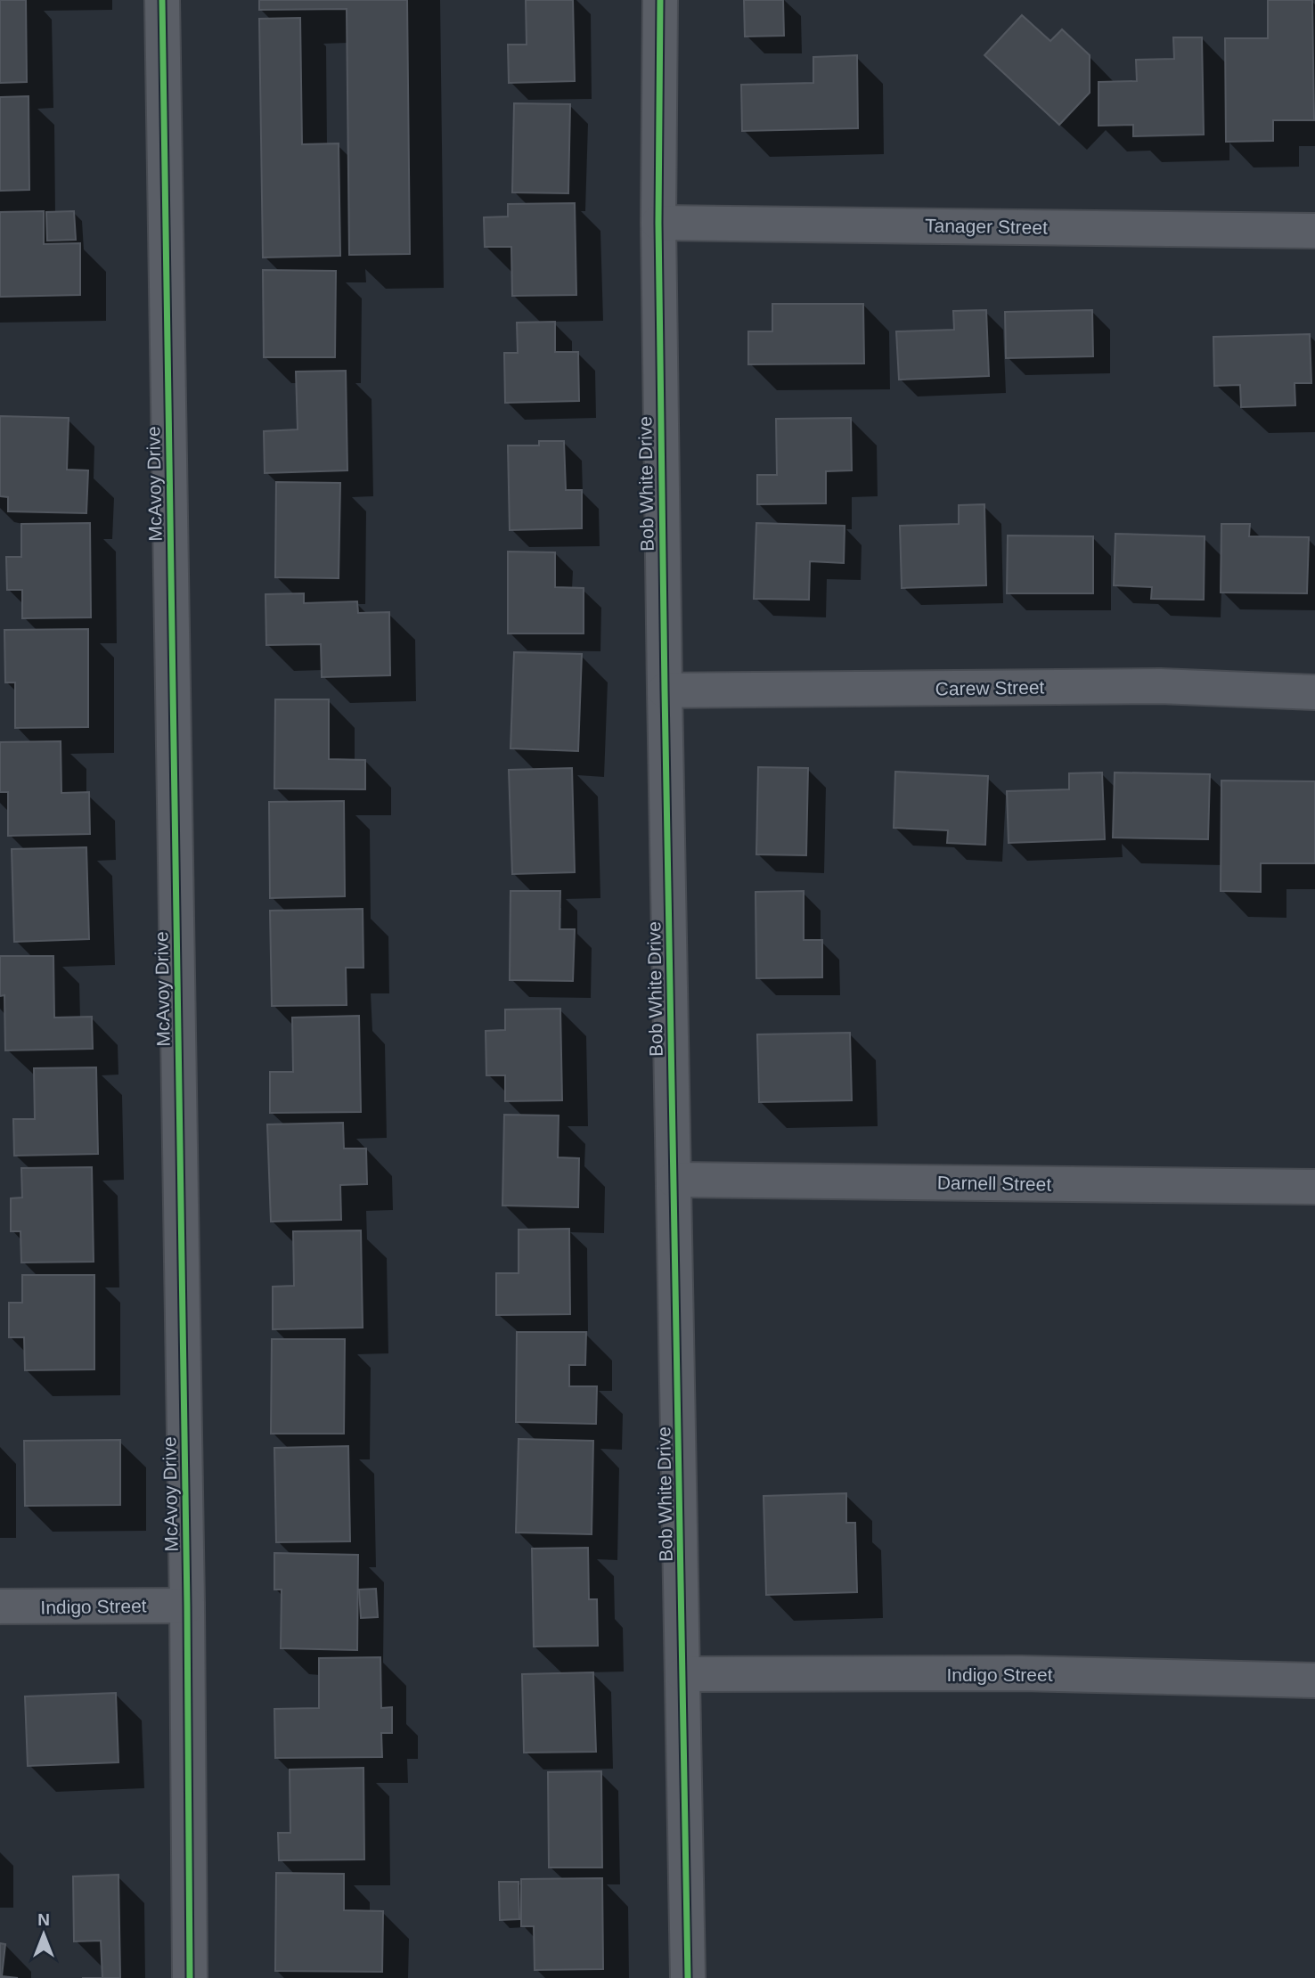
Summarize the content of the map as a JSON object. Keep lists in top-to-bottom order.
{
  "streets": {
    "street": [
      "Tanager Street",
      "McAvoy Drive",
      "Bob White Drive",
      "Carew Street",
      "Darnell Street",
      "Indigo Street"
    ]
  },
  "crossings": [
    ["Tanager Street", "Bob White Drive"],
    ["McAvoy Drive", "Indigo Street"],
    ["Bob White Drive", "Carew Street"],
    ["Bob White Drive", "Darnell Street"],
    ["Bob White Drive", "Indigo Street"]
  ],
  "north": "top"
}
